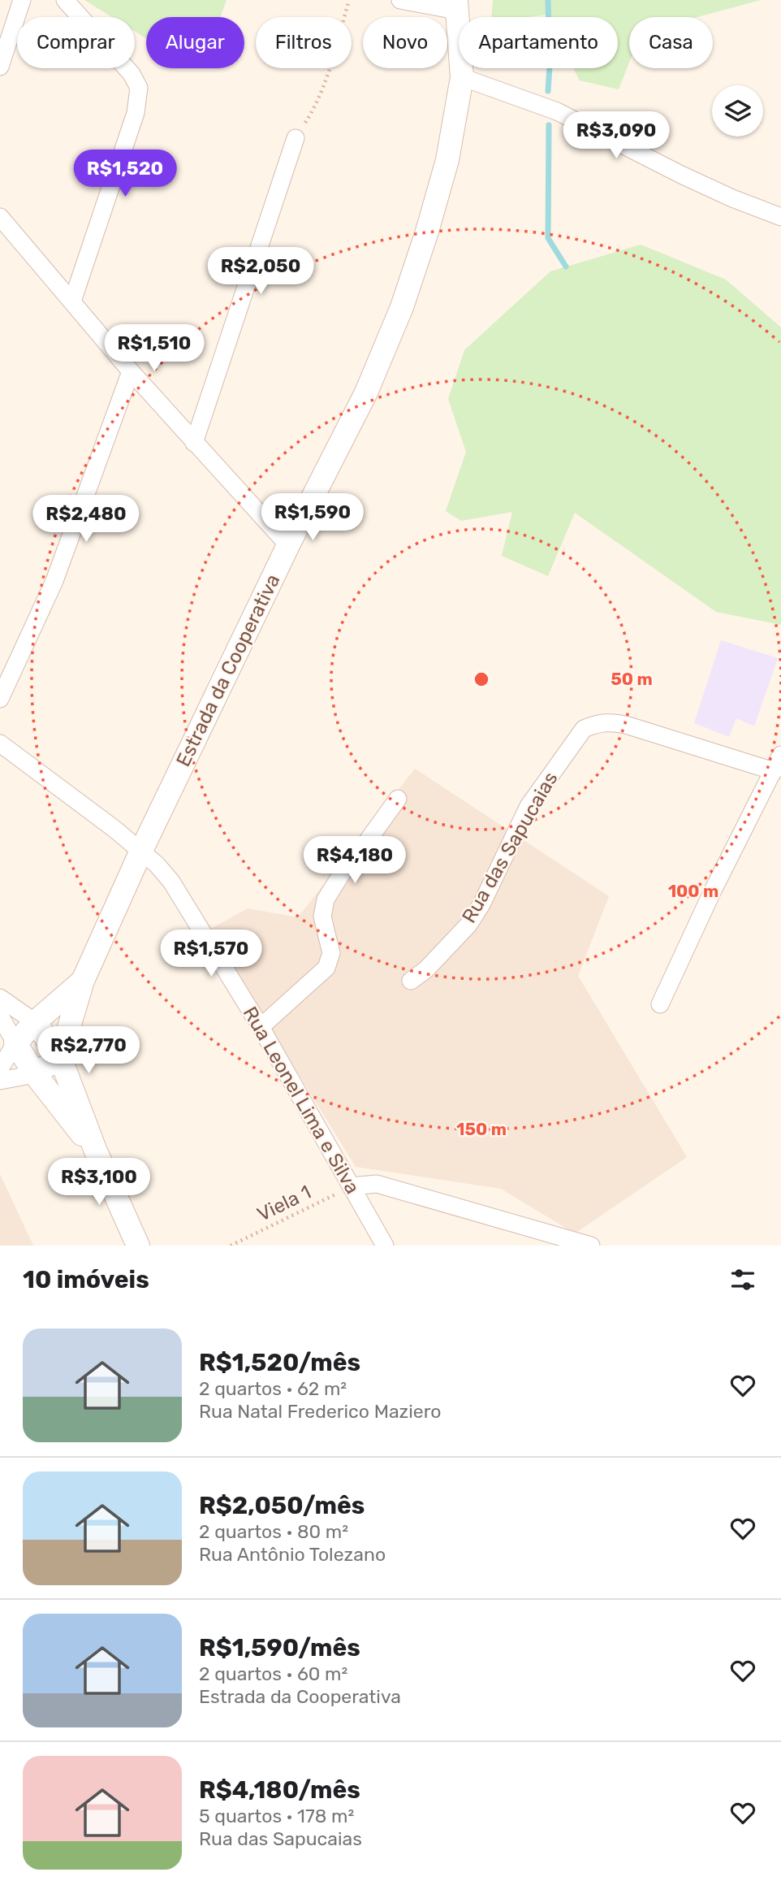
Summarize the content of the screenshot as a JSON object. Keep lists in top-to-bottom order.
{
  "streets": {
    "main road": ["Estrada da Cooperativa"],
    "street": ["Rua das Sapucaias", "Rua Leonel Lima e Silva"],
    "path": ["Viela 1"]
  },
  "crossings": [
    ["Estrada da Cooperativa", "Rua Leonel Lima e Silva"],
    ["Rua Leonel Lima e Silva", "Viela 1"]
  ],
  "page": {
    "chip": [
      "Comprar",
      "Alugar",
      "Filtros",
      "Novo",
      "Apartamento",
      "Casa"
    ],
    "price": [
      "R$3,090",
      "R$1,520",
      "R$2,050",
      "R$1,510",
      "R$1,590",
      "R$2,480",
      "R$4,180",
      "R$1,570",
      "R$2,770",
      "R$3,100"
    ],
    "heading": "10 imóveis",
    "list": [
      {
        "name": "R$1,520/mês",
        "note": "2 quartos · 62 m² · Rua Natal Frederico Maziero"
      },
      {
        "name": "R$2,050/mês",
        "note": "2 quartos · 80 m² · Rua Antônio Tolezano"
      },
      {
        "name": "R$1,590/mês",
        "note": "2 quartos · 60 m² · Estrada da Cooperativa"
      },
      {
        "name": "R$4,180/mês",
        "note": "5 quartos · 178 m² · Rua das Sapucaias"
      }
    ]
  },
  "rings": ["50 m", "100 m", "150 m"]
}
